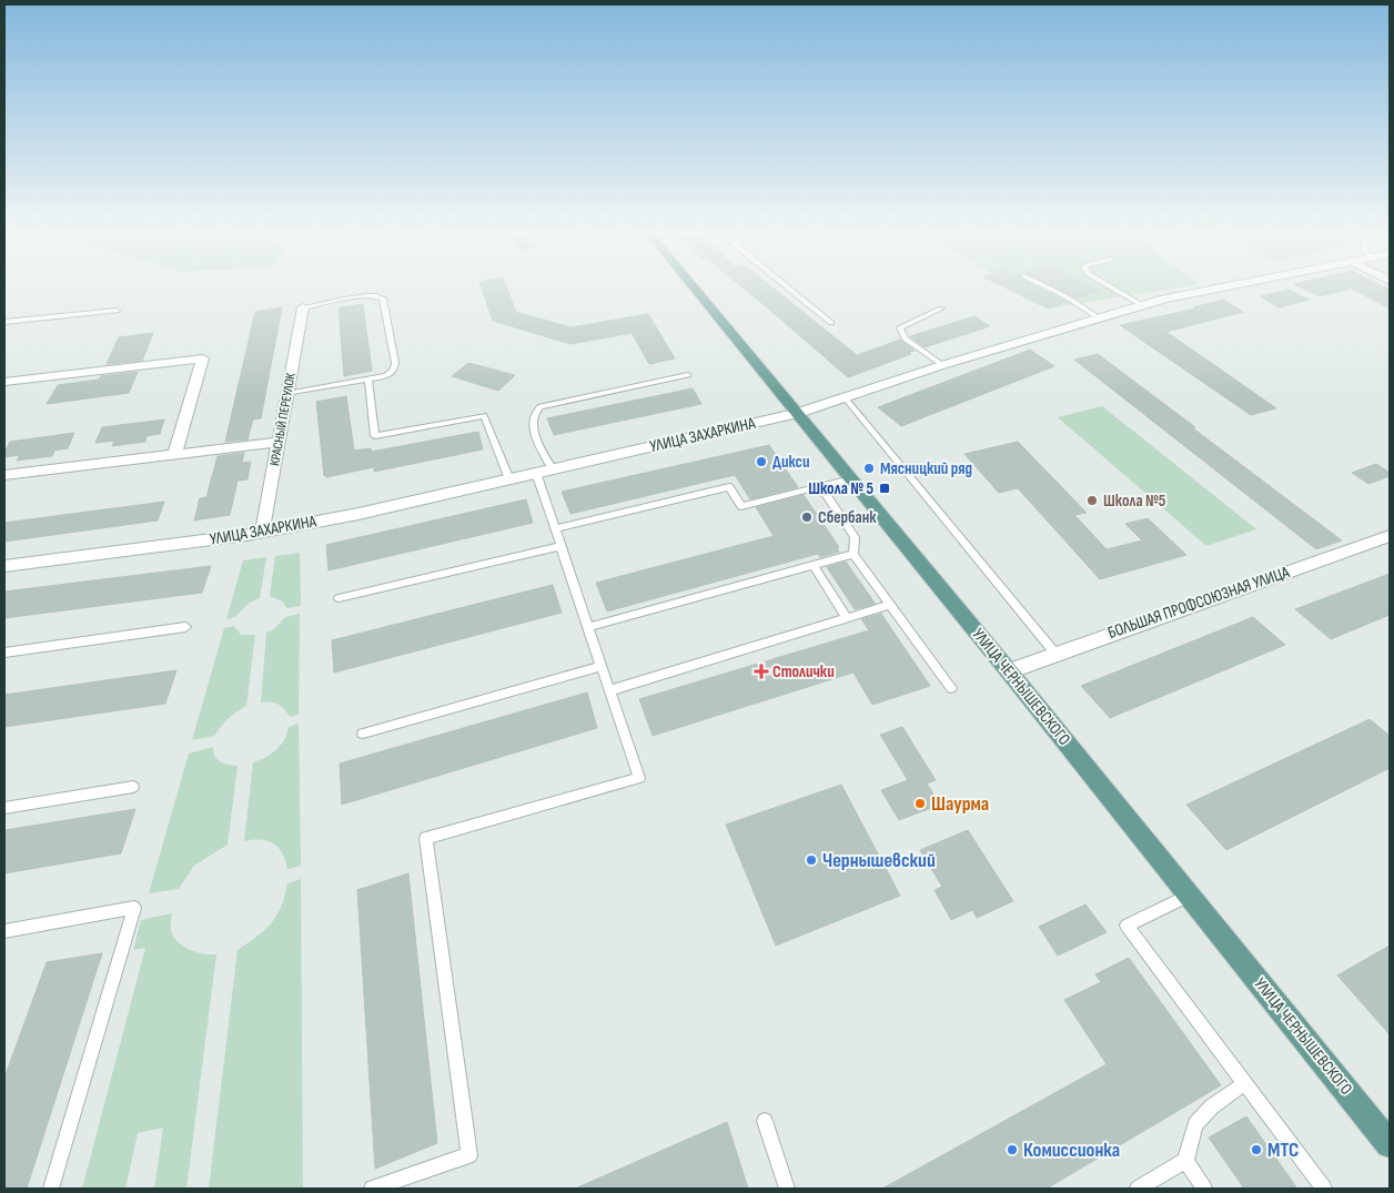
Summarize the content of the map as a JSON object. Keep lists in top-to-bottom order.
{
  "streets": {
    "main road": ["УЛИЦА ЧЕРНЫШЕВСКОГО"],
    "street": ["КРАСНЫЙ ПЕРЕУЛОК", "УЛИЦА ЗАХАРКИНА", "БОЛЬШАЯ ПРОФСОЮЗНАЯ УЛИЦА"]
  },
  "crossings": [
    ["КРАСНЫЙ ПЕРЕУЛОК", "УЛИЦА ЗАХАРКИНА"],
    ["УЛИЦА ЗАХАРКИНА", "УЛИЦА ЧЕРНЫШЕВСКОГО"],
    ["БОЛЬШАЯ ПРОФСОЮЗНАЯ УЛИЦА", "УЛИЦА ЧЕРНЫШЕВСКОГО"]
  ],
  "places": {
    "other": [
      "Дикси",
      "Мясницкий ряд",
      "Школа №5",
      "Сбербанк",
      "Шаурма",
      "Чернышевский",
      "Комиссионка",
      "МТС"
    ],
    "transit": ["Школа № 5"],
    "health": ["Столички"]
  }
}
